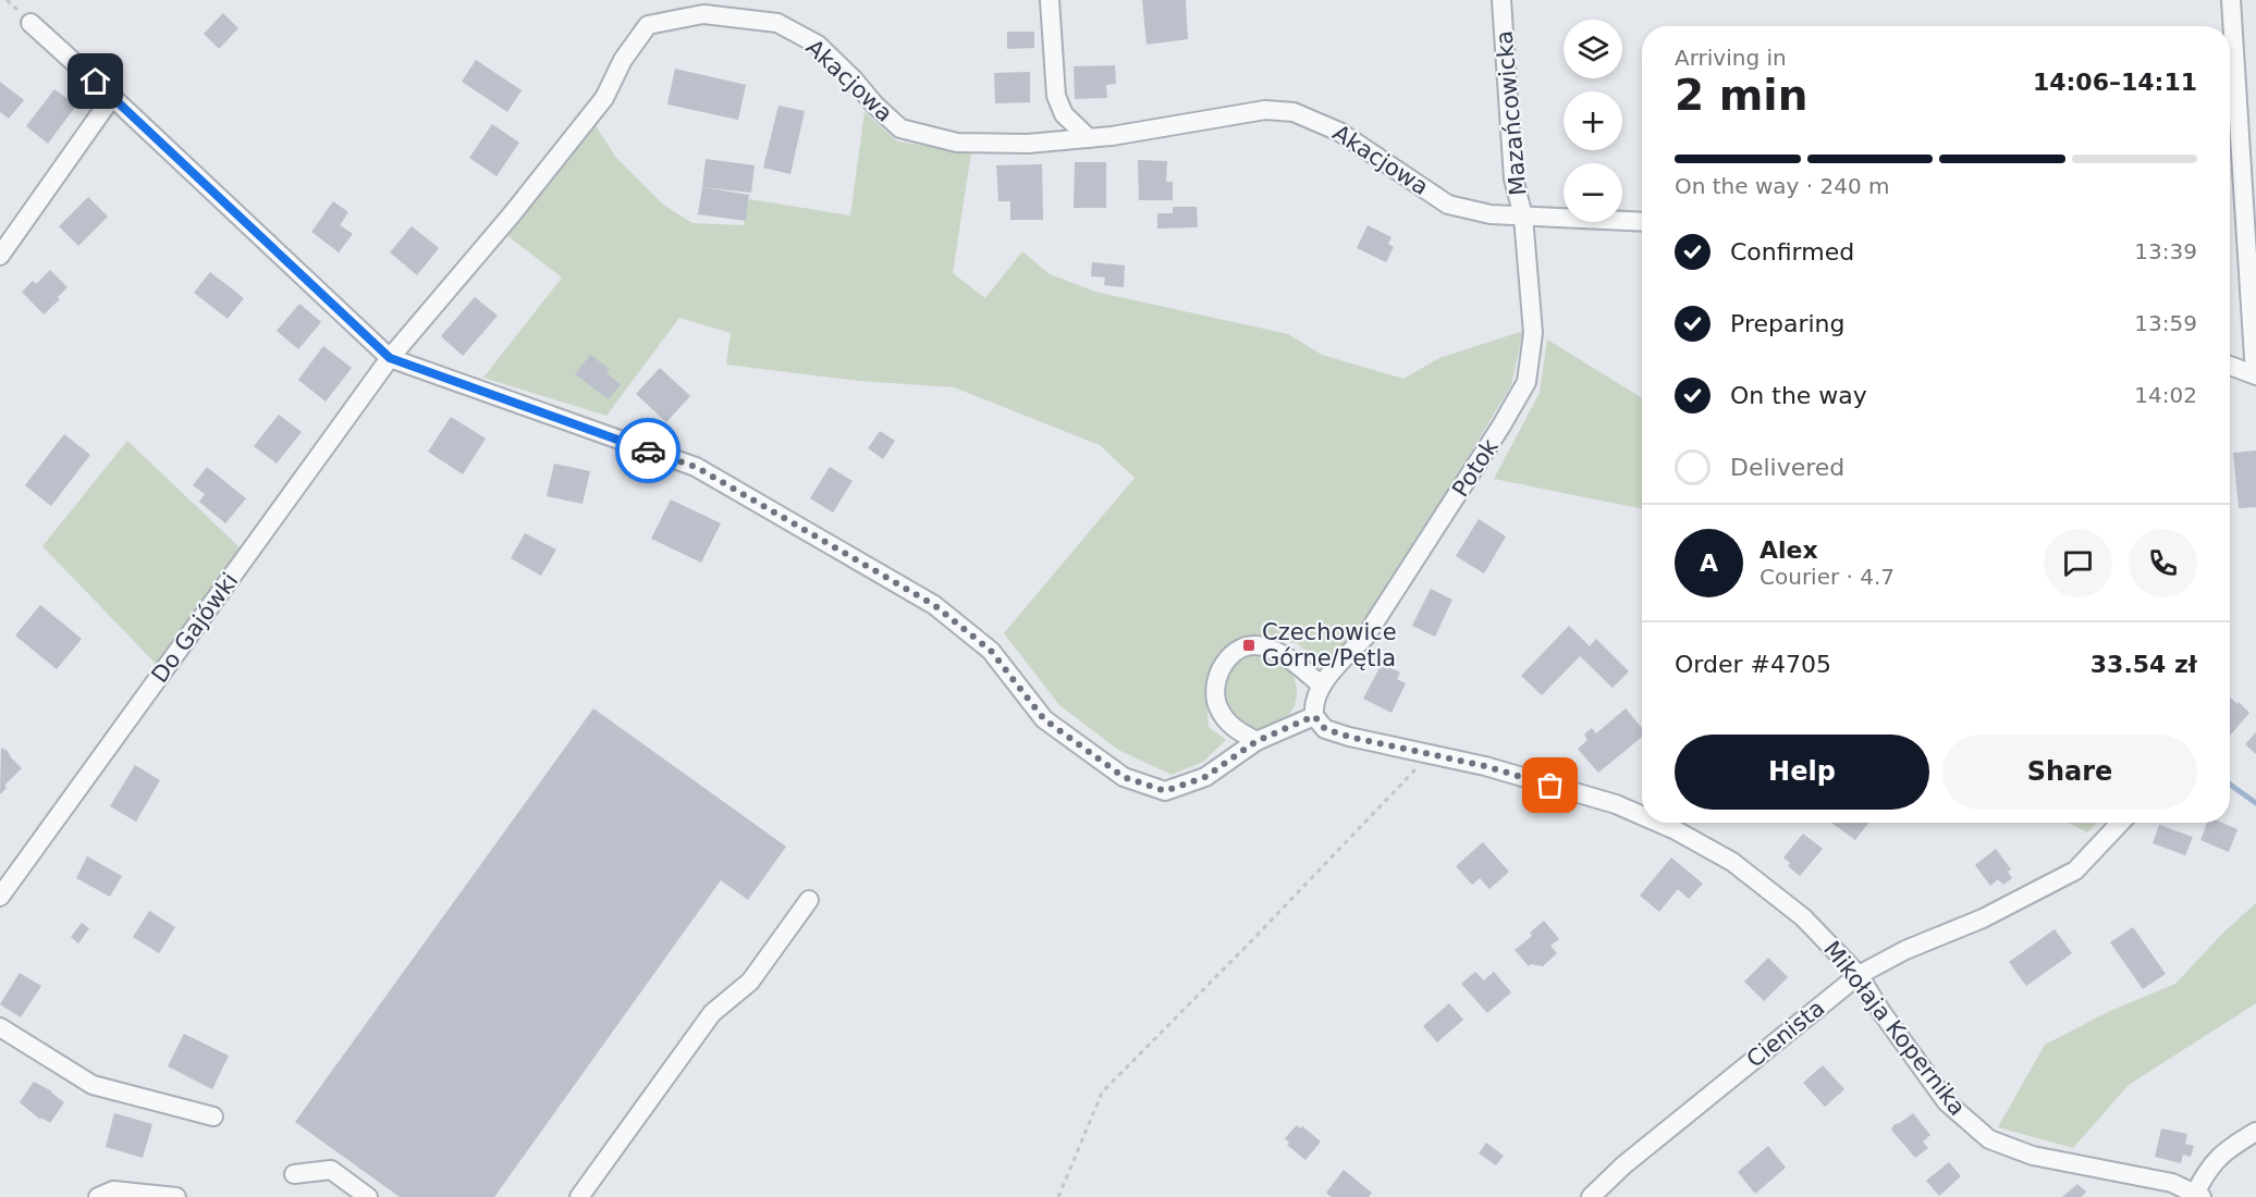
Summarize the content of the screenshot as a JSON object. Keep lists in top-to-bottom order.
{
  "streets": {
    "street": [
      "Akacjowa",
      "Mazańcowicka",
      "Potok",
      "Do Gajówki",
      "Mikołaja Kopernika",
      "Cienista"
    ]
  },
  "crossings": [
    ["Akacjowa", "Mazańcowicka"],
    ["Akacjowa", "Potok"],
    ["Akacjowa", "Do Gajówki"],
    ["Mazańcowicka", "Potok"],
    ["Potok", "Mikołaja Kopernika"],
    ["Mikołaja Kopernika", "Cienista"]
  ],
  "places": {
    "transit": ["Czechowice Górne/Pętla"]
  },
  "page": {
    "map_buttons": ["+", "−"],
    "heading": ["2 min", "Arriving in", "14:06–14:11"],
    "panel": [
      "Alex",
      "Courier · 4.7",
      "Order #4705",
      "33.54 zł"
    ],
    "bar": "On the way · 240 m",
    "list": [
      ["Confirmed", "13:39"],
      ["Preparing", "13:59"],
      ["On the way", "14:02"],
      "Delivered"
    ],
    "round": "A",
    "buttons": ["Help", "Share"]
  }
}
